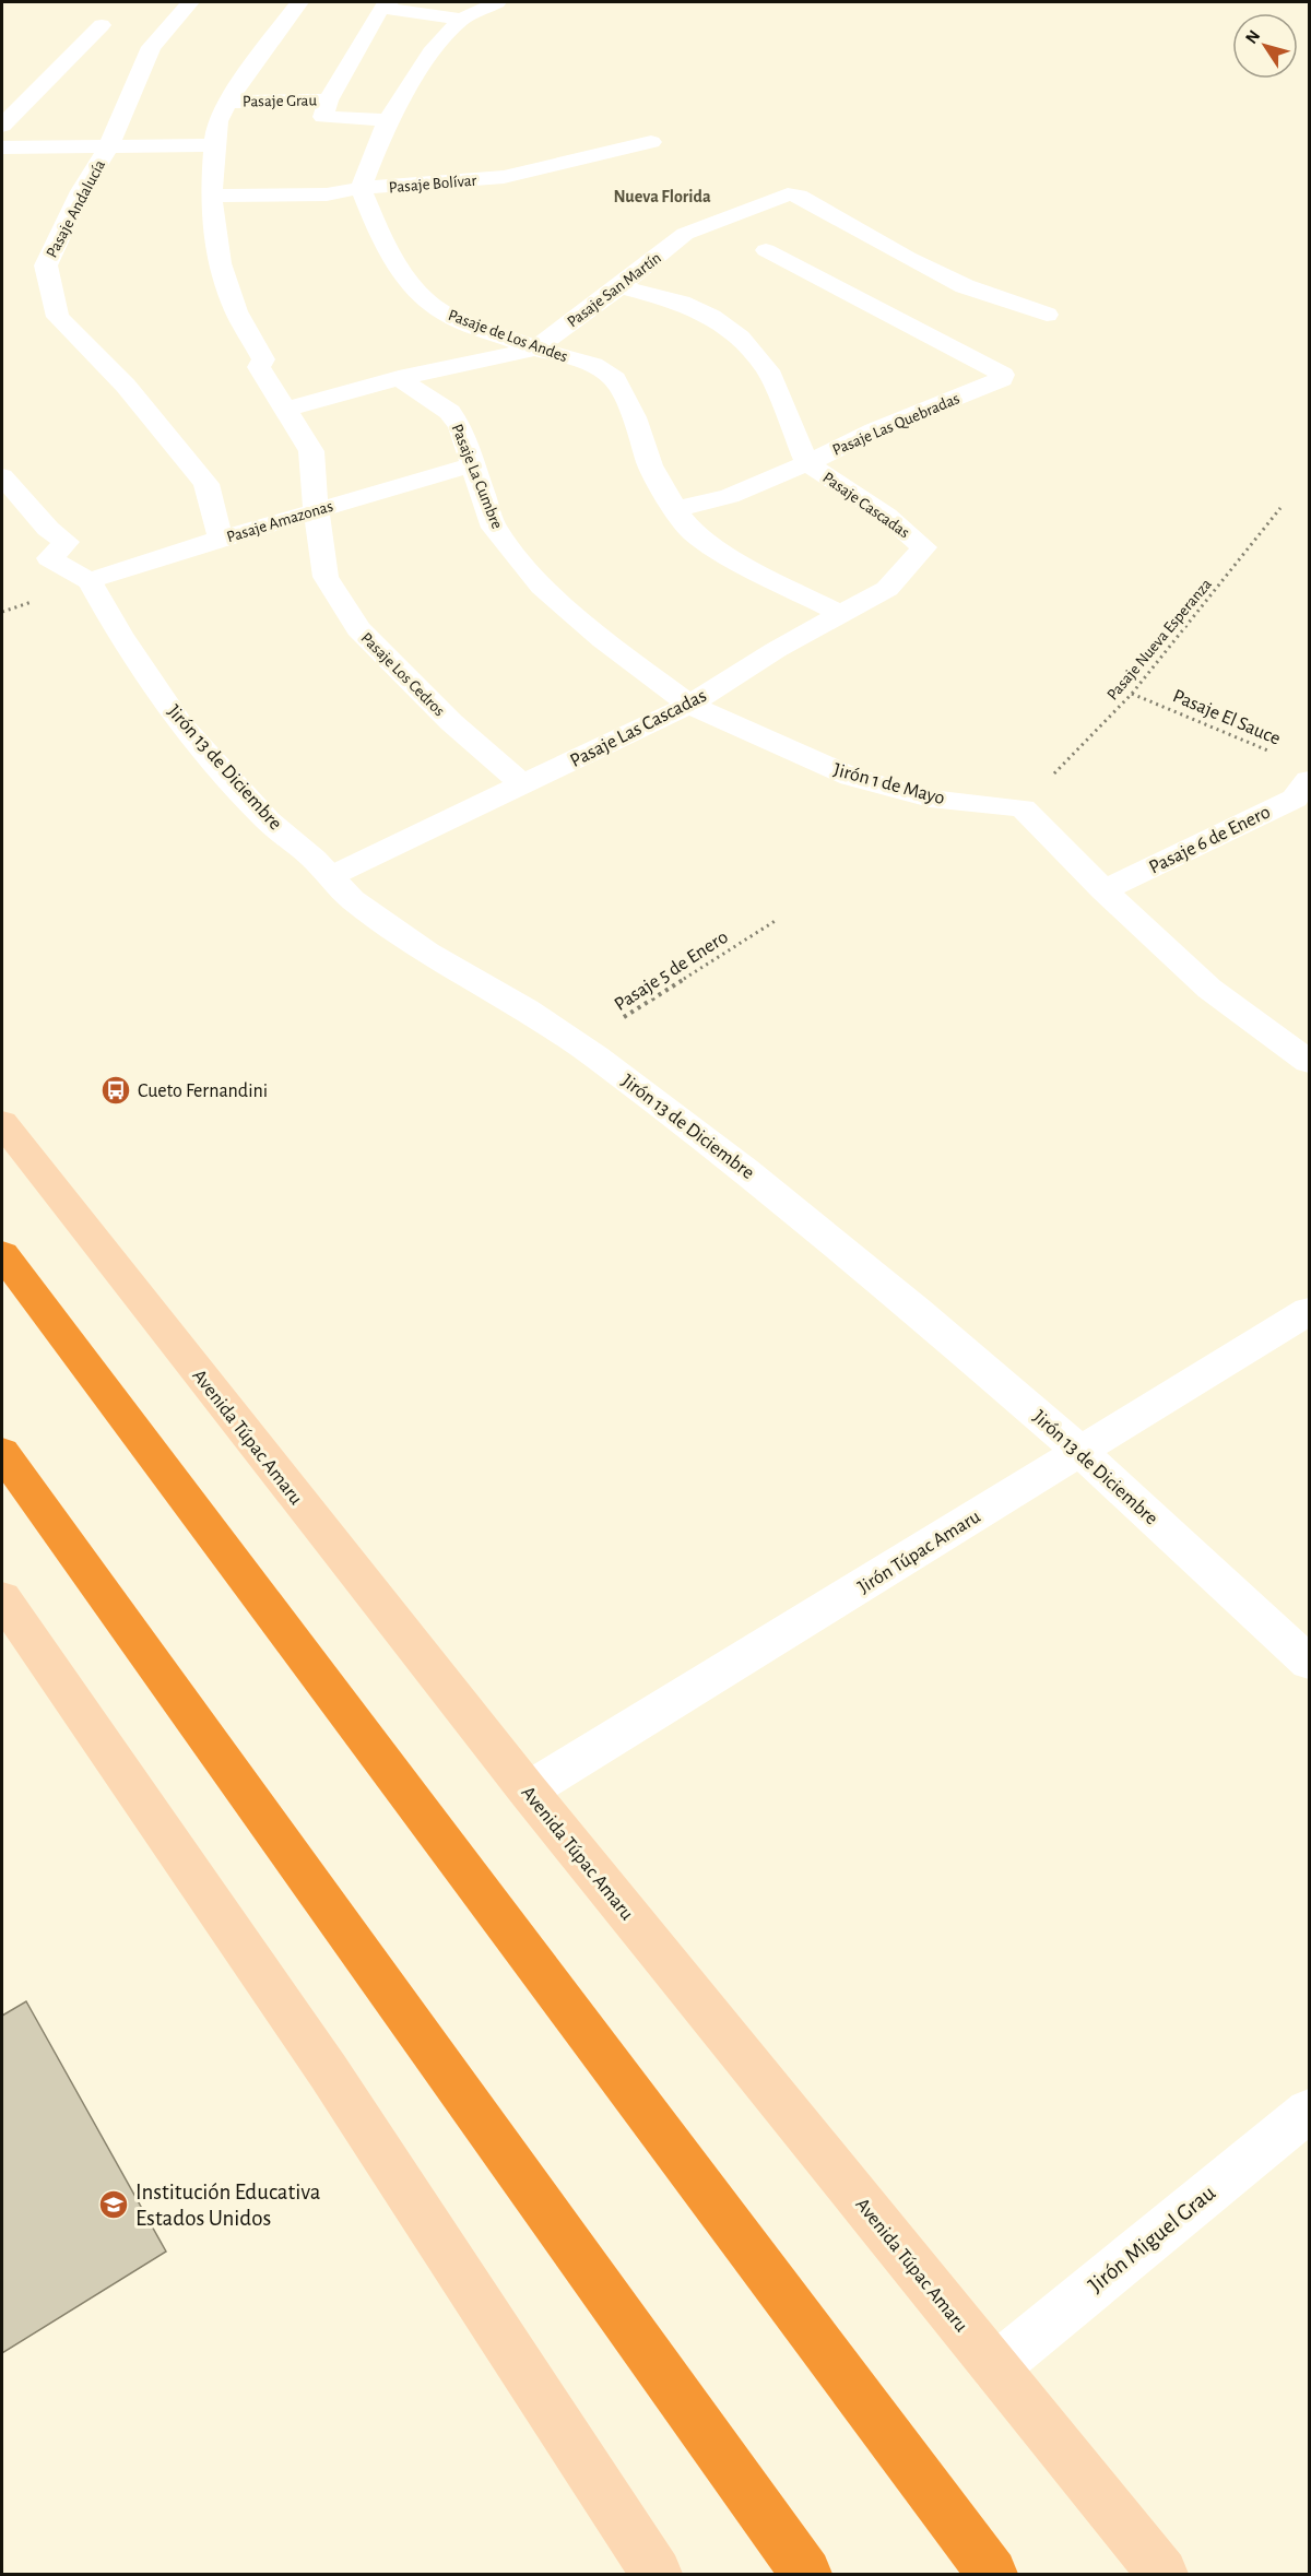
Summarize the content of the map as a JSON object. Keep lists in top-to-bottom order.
{
  "streets": {
    "main road": ["Avenida Túpac Amaru"],
    "street": [
      "Pasaje Grau",
      "Pasaje Bolívar",
      "Pasaje Andalucía",
      "Pasaje San Martín",
      "Pasaje de Los Andes",
      "Pasaje Las Quebradas",
      "Pasaje La Cumbre",
      "Pasaje Cascadas",
      "Pasaje Amazonas",
      "Pasaje Los Cedros",
      "Pasaje Las Cascadas",
      "Jirón 13 de Diciembre",
      "Jirón 1 de Mayo",
      "Pasaje 6 de Enero",
      "Jirón Túpac Amaru",
      "Jirón Miguel Grau"
    ],
    "path": ["Pasaje Nueva Esperanza", "Pasaje El Sauce", "Pasaje 5 de Enero"]
  },
  "crossings": [
    ["Pasaje Grau", "Pasaje Los Cedros"],
    ["Pasaje Bolívar", "Pasaje de Los Andes"],
    ["Pasaje Bolívar", "Pasaje Los Cedros"],
    ["Pasaje Andalucía", "Pasaje Amazonas"],
    ["Pasaje San Martín", "Pasaje de Los Andes"],
    ["Pasaje San Martín", "Pasaje La Cumbre"],
    ["Pasaje San Martín", "Pasaje Cascadas"],
    ["Pasaje San Martín", "Pasaje Los Cedros"],
    ["Pasaje de Los Andes", "Pasaje Las Quebradas"],
    ["Pasaje de Los Andes", "Pasaje Las Cascadas"],
    ["Pasaje Las Quebradas", "Pasaje Cascadas"],
    ["Pasaje La Cumbre", "Pasaje Amazonas"],
    ["Pasaje La Cumbre", "Jirón 1 de Mayo"],
    ["Pasaje Cascadas", "Pasaje Las Cascadas"],
    ["Pasaje Amazonas", "Pasaje Los Cedros"],
    ["Pasaje Amazonas", "Jirón 13 de Diciembre"],
    ["Pasaje Nueva Esperanza", "Pasaje El Sauce"],
    ["Pasaje Nueva Esperanza", "Jirón 1 de Mayo"],
    ["Pasaje Los Cedros", "Pasaje Las Cascadas"],
    ["Pasaje Las Cascadas", "Jirón 13 de Diciembre"],
    ["Pasaje Las Cascadas", "Jirón 1 de Mayo"],
    ["Jirón 13 de Diciembre", "Pasaje 5 de Enero"],
    ["Jirón 13 de Diciembre", "Jirón Túpac Amaru"],
    ["Avenida Túpac Amaru", "Jirón Túpac Amaru"],
    ["Avenida Túpac Amaru", "Jirón Miguel Grau"]
  ],
  "districts": ["Nueva Florida"],
  "places": {
    "bus stop": ["Cueto Fernandini"],
    "school or university": ["Institución Educativa Estados Unidos"]
  },
  "north": "top left"
}
